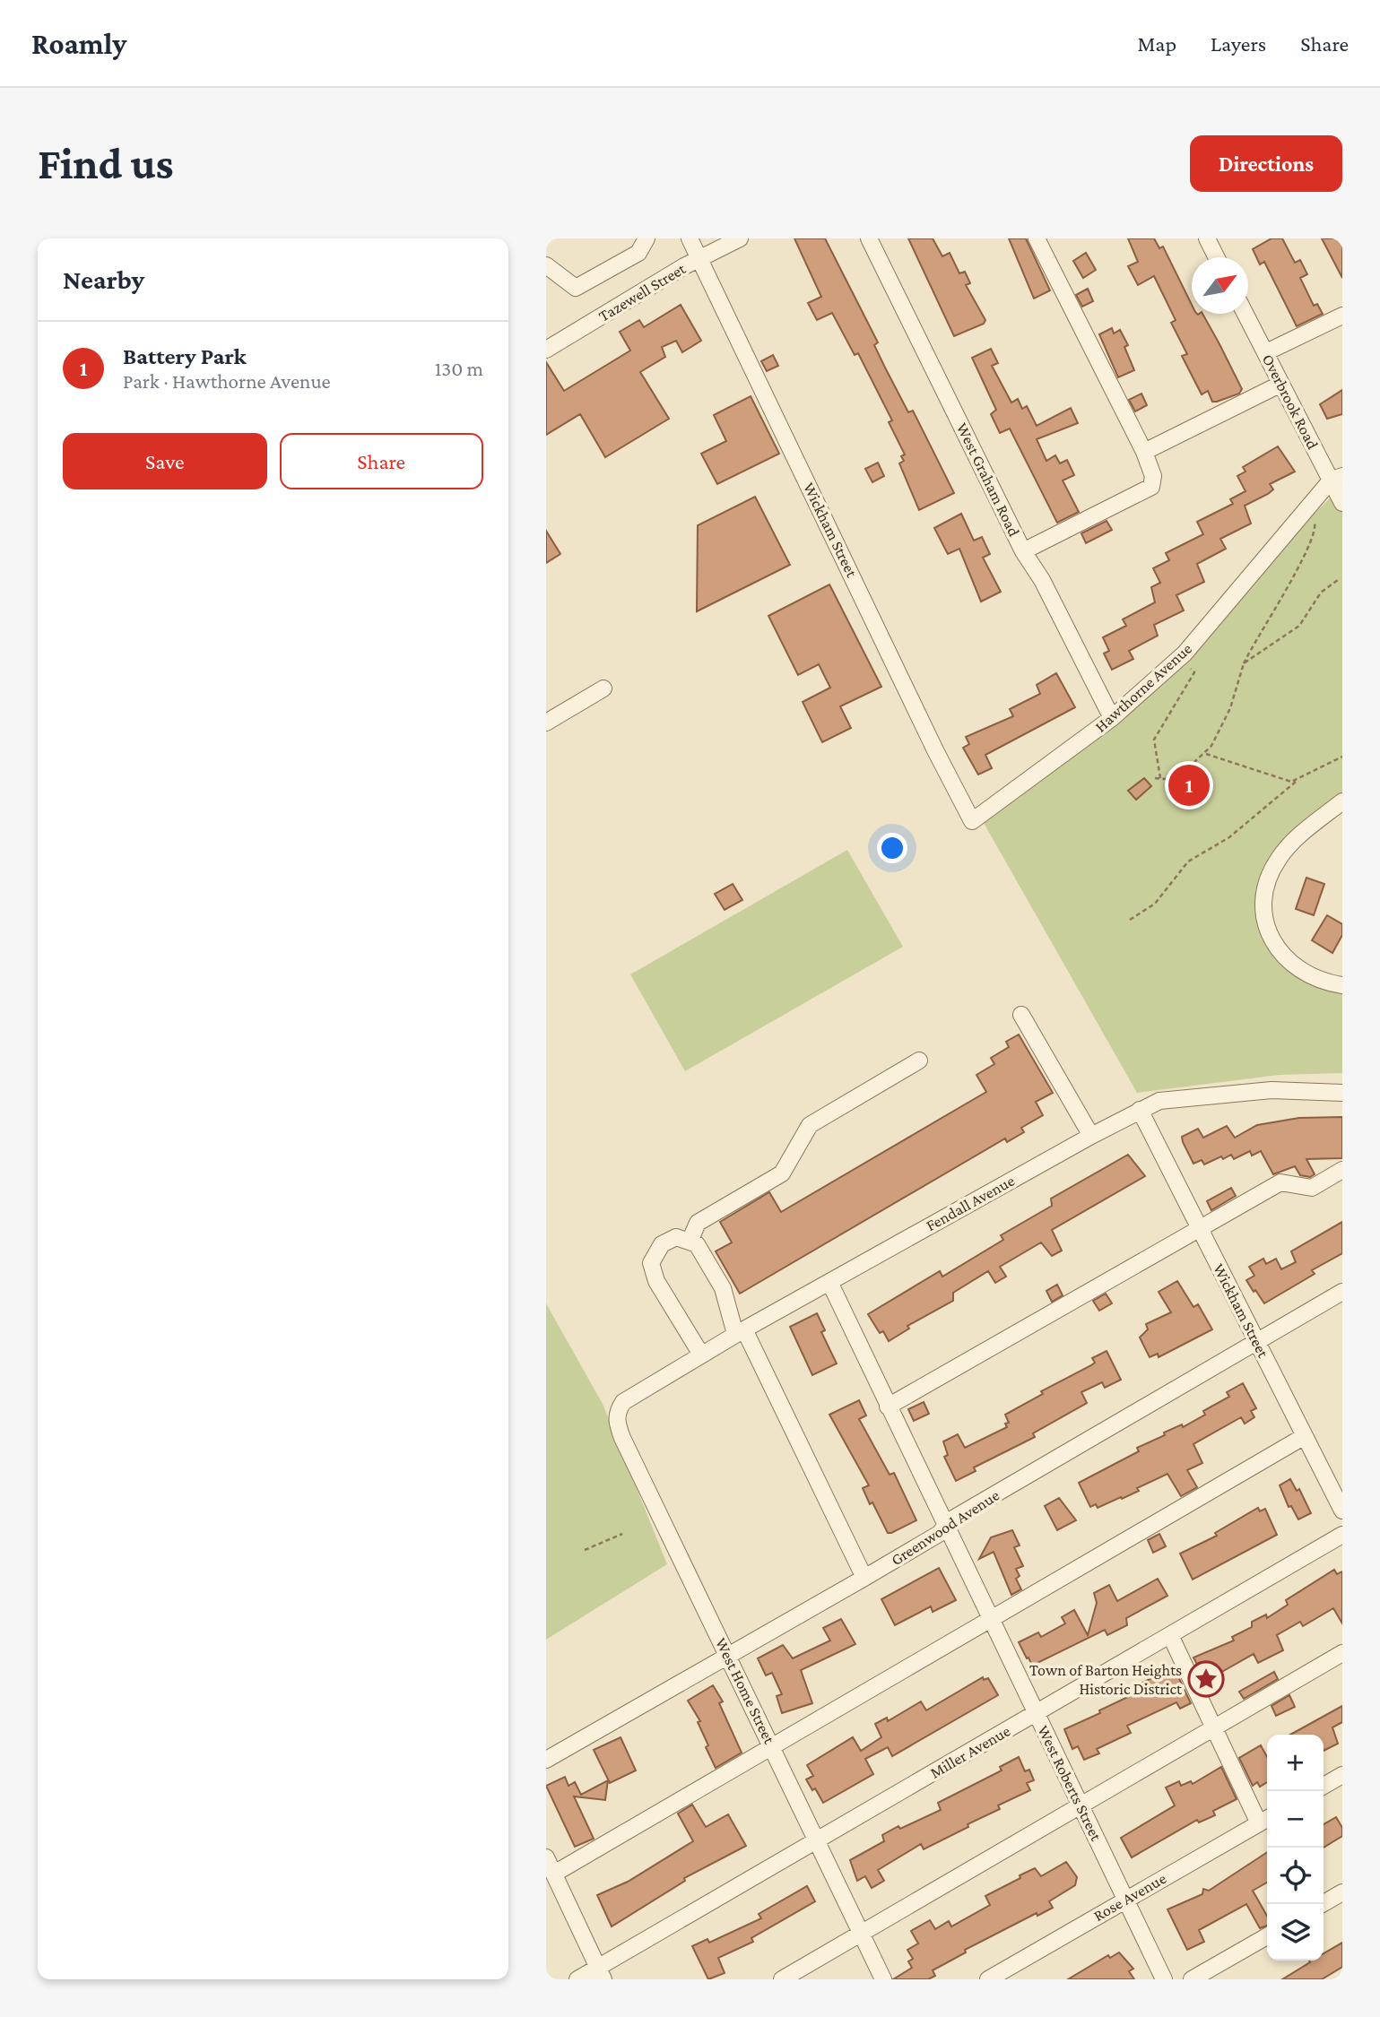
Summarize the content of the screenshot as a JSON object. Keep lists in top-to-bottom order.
{
  "streets": {
    "street": [
      "Tazewell Street",
      "Overbrook Road",
      "West Graham Road",
      "Wickham Street",
      "Hawthorne Avenue",
      "Fendall Avenue",
      "Greenwood Avenue",
      "West Home Street",
      "Miller Avenue",
      "West Roberts Street",
      "Rose Avenue"
    ]
  },
  "crossings": [
    ["Tazewell Street", "Wickham Street"],
    ["Overbrook Road", "Hawthorne Avenue"],
    ["West Graham Road", "Hawthorne Avenue"],
    ["Wickham Street", "Hawthorne Avenue"],
    ["Wickham Street", "Fendall Avenue"],
    ["Wickham Street", "Greenwood Avenue"],
    ["Fendall Avenue", "West Home Street"],
    ["Fendall Avenue", "West Roberts Street"],
    ["Greenwood Avenue", "West Home Street"],
    ["Greenwood Avenue", "West Roberts Street"],
    ["West Home Street", "Miller Avenue"],
    ["Miller Avenue", "West Roberts Street"],
    ["West Roberts Street", "Rose Avenue"]
  ],
  "places": {
    "place": ["Town of Barton Heights Historic District"]
  },
  "north": "top right",
  "page": {
    "header": "Roamly",
    "nav": ["Map", "Layers", "Share"],
    "buttons": [
      "Directions",
      ["Save", "Share"]
    ],
    "title": "Find us",
    "heading": "Nearby",
    "list": [
      {
        "mark": "1",
        "name": "Battery Park",
        "note": "Park · Hawthorne Avenue",
        "value": "130 m"
      }
    ],
    "pins": "1",
    "map_buttons": ["+", "−"]
  }
}
